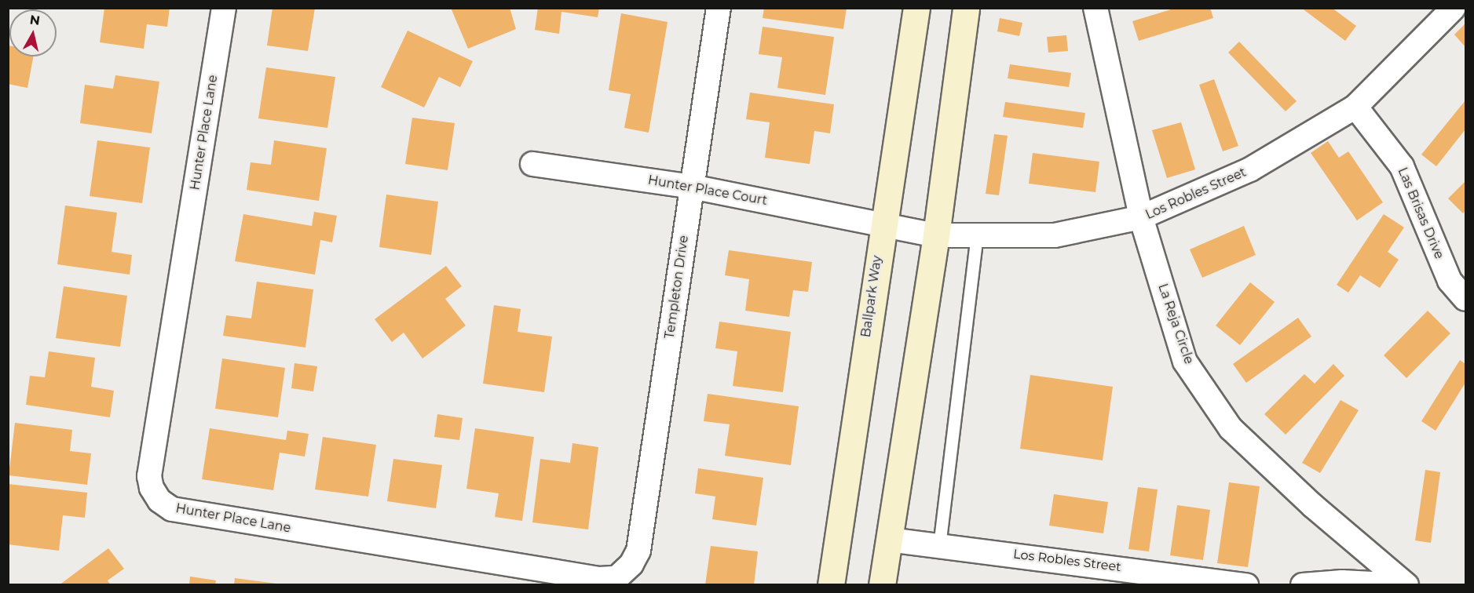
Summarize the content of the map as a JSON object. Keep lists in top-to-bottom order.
{
  "streets": {
    "main road": ["Ballpark Way"],
    "street": [
      "Hunter Place Lane",
      "Hunter Place Court",
      "Los Robles Street",
      "Las Brisas Drive",
      "Templeton Drive",
      "La Reja Circle"
    ]
  },
  "crossings": [
    ["Hunter Place Lane", "Templeton Drive"],
    ["Hunter Place Court", "Los Robles Street"],
    ["Hunter Place Court", "Templeton Drive"],
    ["Hunter Place Court", "Ballpark Way"],
    ["Los Robles Street", "Las Brisas Drive"],
    ["Los Robles Street", "Ballpark Way"],
    ["Los Robles Street", "La Reja Circle"]
  ],
  "north": "top"
}
